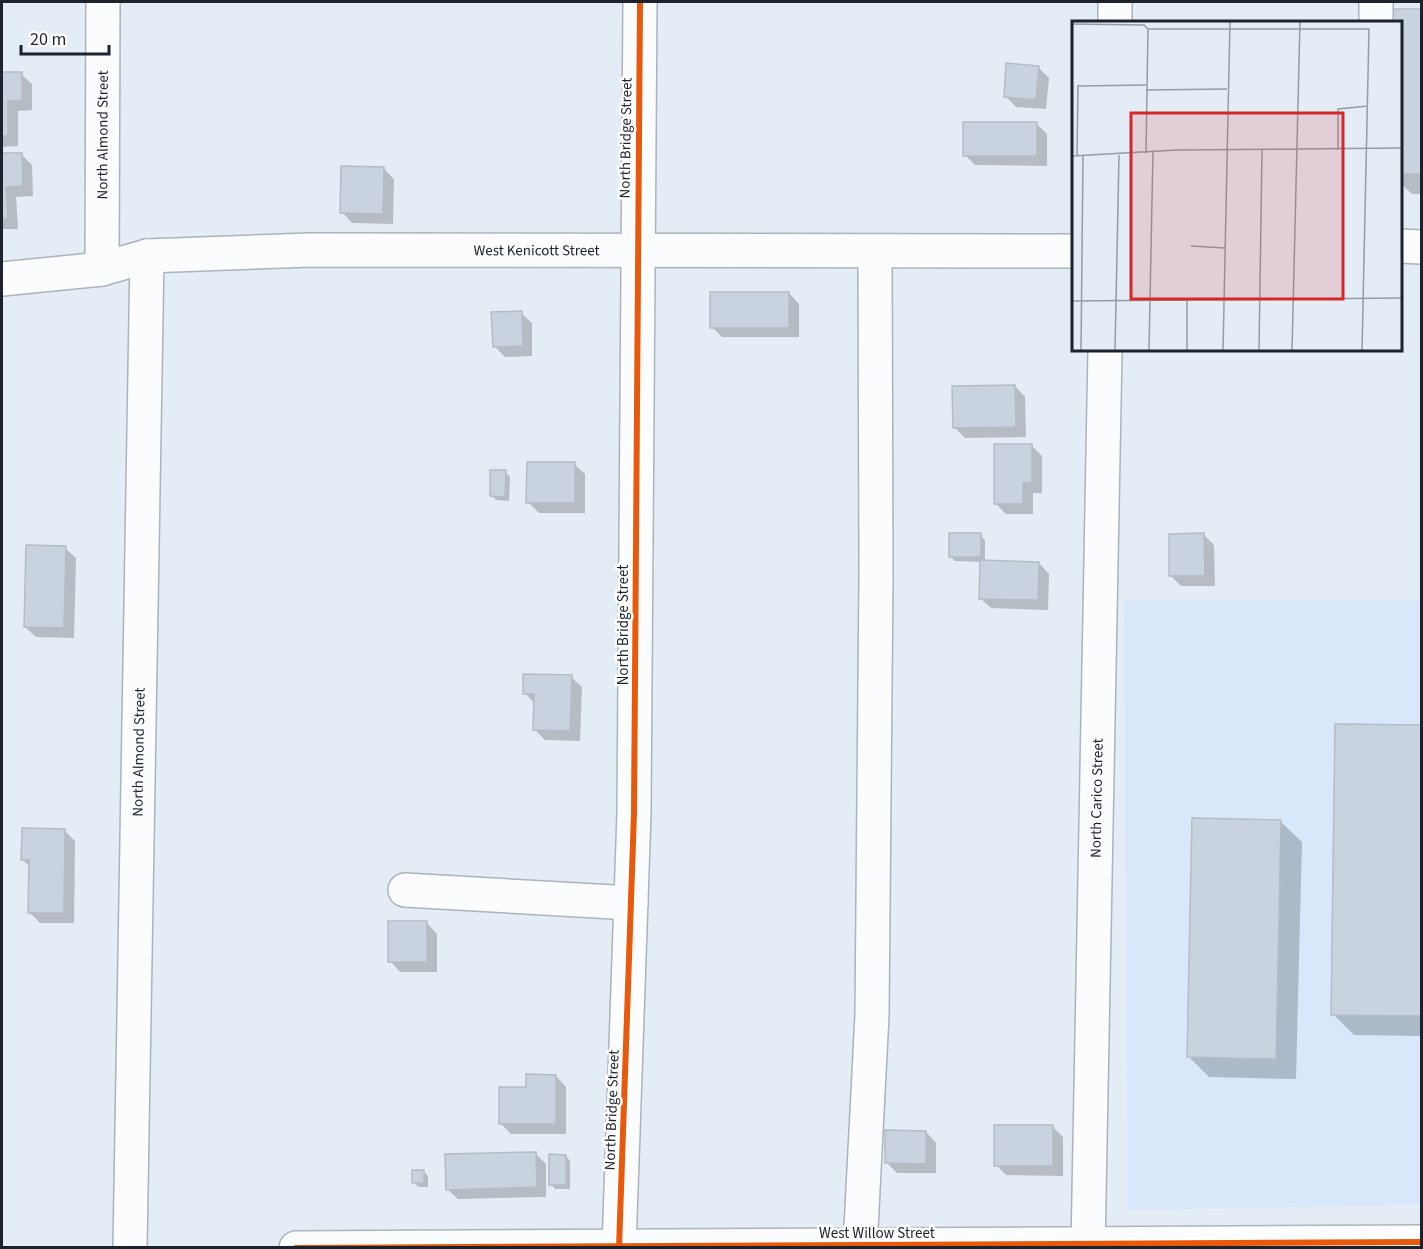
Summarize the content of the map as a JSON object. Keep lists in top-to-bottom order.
{
  "streets": {
    "street": [
      "North Almond Street",
      "North Bridge Street",
      "West Kenicott Street",
      "North Carico Street",
      "West Willow Street"
    ]
  },
  "crossings": [
    ["North Almond Street", "West Kenicott Street"],
    ["North Bridge Street", "West Kenicott Street"],
    ["North Bridge Street", "West Willow Street"],
    ["North Carico Street", "West Willow Street"]
  ],
  "scale_bar": "20 m"
}
